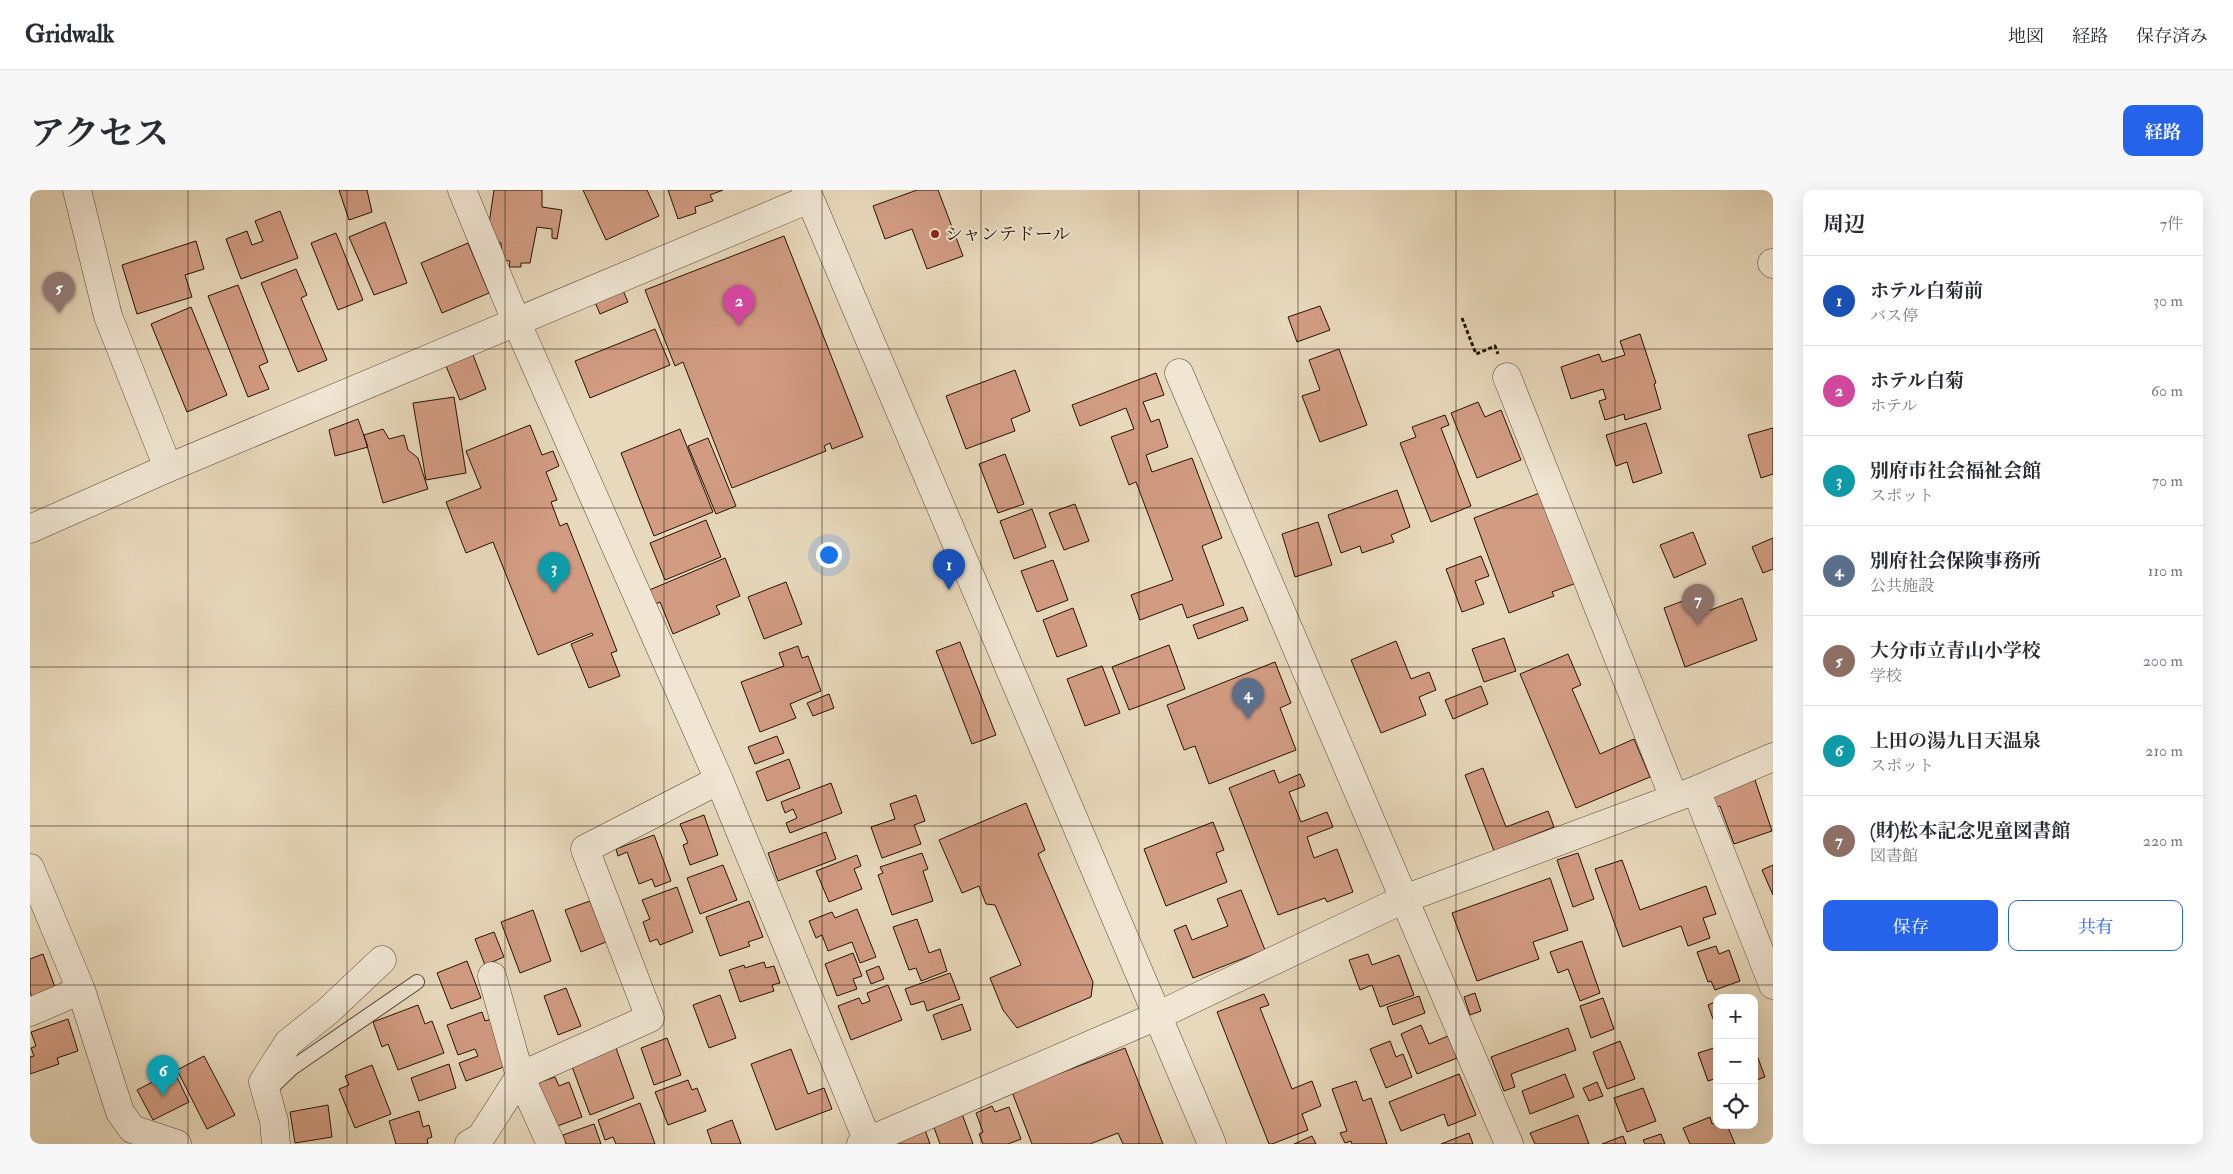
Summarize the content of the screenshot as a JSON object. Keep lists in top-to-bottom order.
{
  "places": ["シャンテドール"],
  "page": {
    "header": "Gridwalk",
    "nav": ["地図", "経路", "保存済み"],
    "title": "アクセス",
    "buttons": [
      "経路",
      ["保存", "共有"]
    ],
    "heading": ["周辺", "7件"],
    "list": [
      {
        "mark": "1",
        "name": "ホテル白菊前",
        "note": "バス停",
        "value": "30 m"
      },
      {
        "mark": "2",
        "name": "ホテル白菊",
        "note": "ホテル",
        "value": "60 m"
      },
      {
        "mark": "3",
        "name": "別府市社会福祉会館",
        "note": "スポット",
        "value": "70 m"
      },
      {
        "mark": "4",
        "name": "別府社会保険事務所",
        "note": "公共施設",
        "value": "110 m"
      },
      {
        "mark": "5",
        "name": "大分市立青山小学校",
        "note": "学校",
        "value": "200 m"
      },
      {
        "mark": "6",
        "name": "上田の湯九日天温泉",
        "note": "スポット",
        "value": "210 m"
      },
      {
        "mark": "7",
        "name": "(財)松本記念児童図書館",
        "note": "図書館",
        "value": "220 m"
      }
    ],
    "pins": [
      "5",
      "2",
      "1",
      "3",
      "7",
      "4",
      "6"
    ],
    "map_buttons": ["+", "−"]
  }
}
